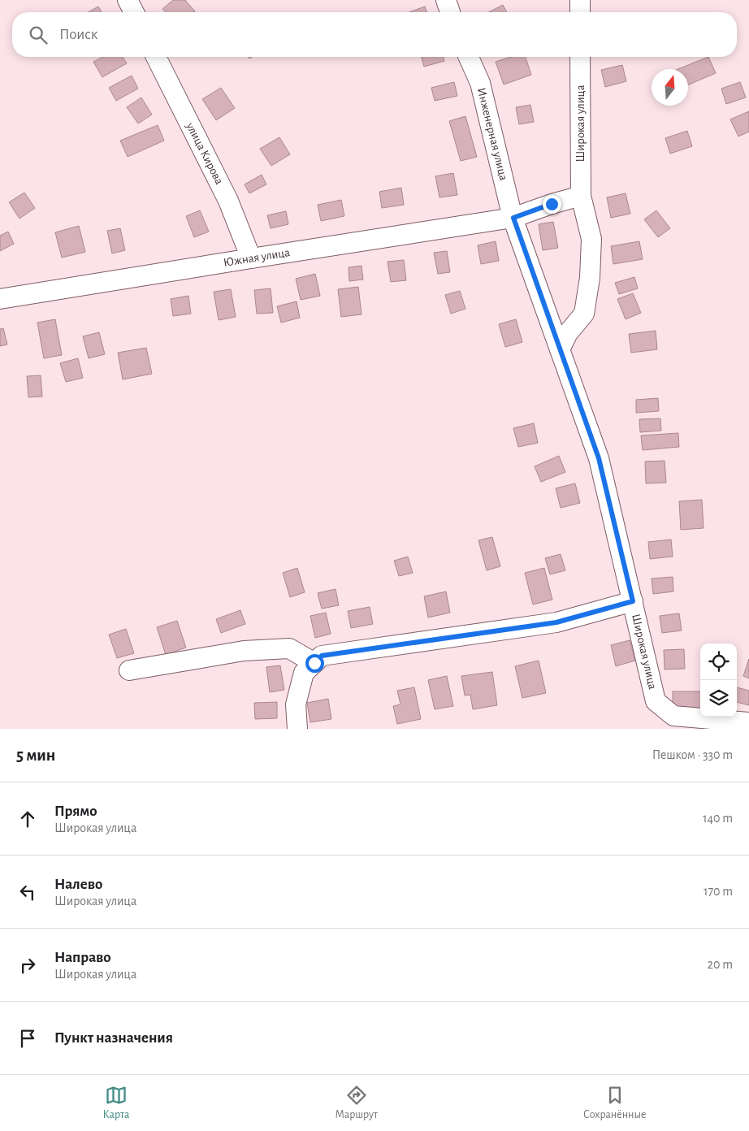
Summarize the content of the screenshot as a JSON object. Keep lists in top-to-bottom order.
{
  "streets": {
    "street": [
      "Широкая улица",
      "Инженерная улица",
      "улица Кирова",
      "Южная улица"
    ]
  },
  "crossings": [
    ["Широкая улица", "Инженерная улица"],
    ["Широкая улица", "Южная улица"],
    ["Инженерная улица", "Южная улица"],
    ["улица Кирова", "Южная улица"]
  ],
  "north": "top",
  "page": {
    "search": "Поиск",
    "heading": ["5 мин", "Пешком · 330 m"],
    "list": [
      ["Прямо", "Широкая улица", "140 m"],
      ["Налево", "Широкая улица", "170 m"],
      ["Направо", "Широкая улица", "20 m"],
      "Пункт назначения"
    ],
    "nav": ["Карта", "Маршрут", "Сохранённые"]
  }
}
